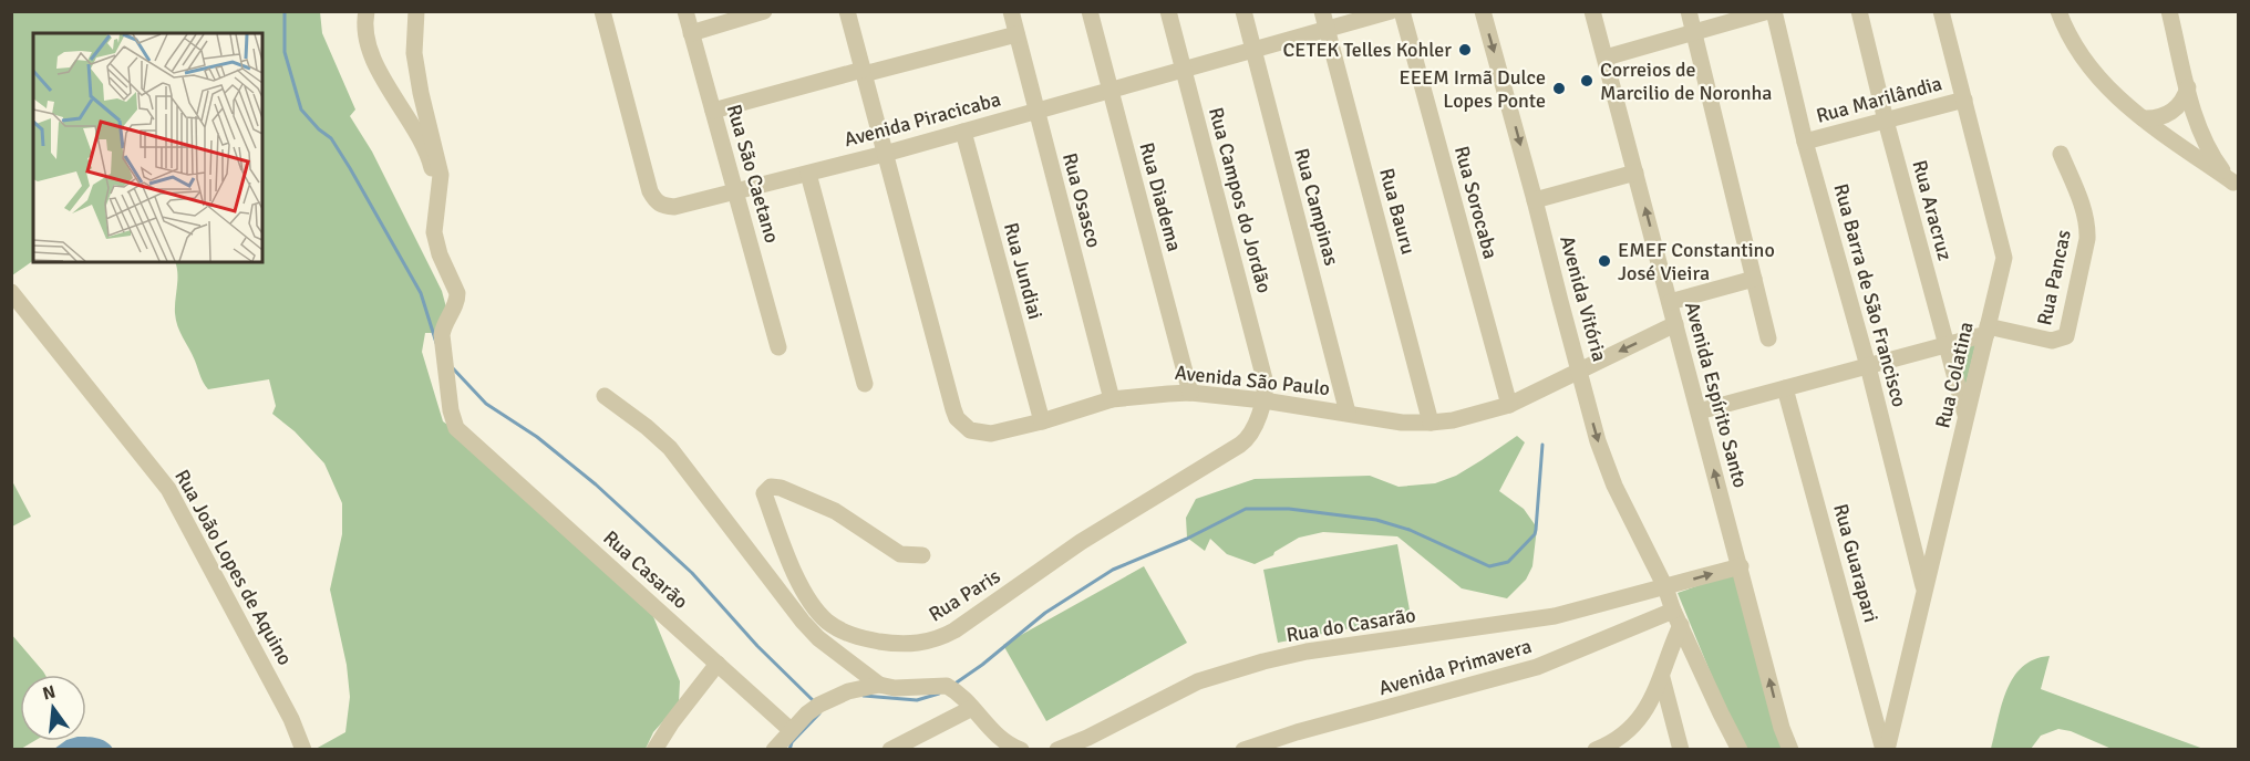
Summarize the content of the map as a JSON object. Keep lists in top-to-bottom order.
{
  "streets": {
    "street": [
      "Rua Marilândia",
      "Avenida Piracicaba",
      "Rua São Caetano",
      "Rua Diadema",
      "Rua Osasco",
      "Rua Campos do Jordão",
      "Rua Sorocaba",
      "Rua Campinas",
      "Rua Aracruz",
      "Rua Bauru",
      "Rua Jundiai",
      "Rua Pancas",
      "Rua Barra de São Francisco",
      "Avenida Vitória",
      "Rua Colatina",
      "Avenida São Paulo",
      "Avenida Espírito Santo",
      "Rua Guarapari",
      "Rua João Lopes de Aquino",
      "Rua Casarão",
      "Rua Paris",
      "Rua do Casarão",
      "Avenida Primavera"
    ]
  },
  "crossings": [
    ["Rua Marilândia", "Rua Aracruz"],
    ["Rua Marilândia", "Rua Barra de São Francisco"],
    ["Rua Marilândia", "Rua Colatina"],
    ["Avenida Piracicaba", "Rua São Caetano"],
    ["Avenida Piracicaba", "Rua Diadema"],
    ["Avenida Piracicaba", "Rua Osasco"],
    ["Avenida Piracicaba", "Rua Campos do Jordão"],
    ["Avenida Piracicaba", "Rua Campinas"],
    ["Avenida Piracicaba", "Rua Bauru"],
    ["Avenida Piracicaba", "Rua Jundiai"],
    ["Avenida Piracicaba", "Avenida São Paulo"],
    ["Rua Diadema", "Avenida São Paulo"],
    ["Rua Osasco", "Avenida São Paulo"],
    ["Rua Campos do Jordão", "Avenida São Paulo"],
    ["Rua Campos do Jordão", "Rua Paris"],
    ["Rua Sorocaba", "Avenida São Paulo"],
    ["Rua Campinas", "Avenida São Paulo"],
    ["Rua Aracruz", "Rua Colatina"],
    ["Rua Bauru", "Avenida São Paulo"],
    ["Rua Jundiai", "Avenida São Paulo"],
    ["Rua Pancas", "Rua Colatina"],
    ["Rua Barra de São Francisco", "Rua Colatina"],
    ["Avenida Vitória", "Avenida São Paulo"],
    ["Avenida Vitória", "Rua do Casarão"],
    ["Avenida Vitória", "Avenida Primavera"],
    ["Rua Colatina", "Rua Guarapari"],
    ["Avenida São Paulo", "Avenida Espírito Santo"],
    ["Avenida São Paulo", "Rua Paris"]
  ],
  "one_way": ["Avenida Vitória"],
  "places": [
    "CETEK Telles Kohler",
    "Correios de Marcilio de Noronha",
    "EEEM Irmã Dulce Lopes Ponte",
    "EMEF Constantino José Vieira"
  ],
  "north": "top"
}
